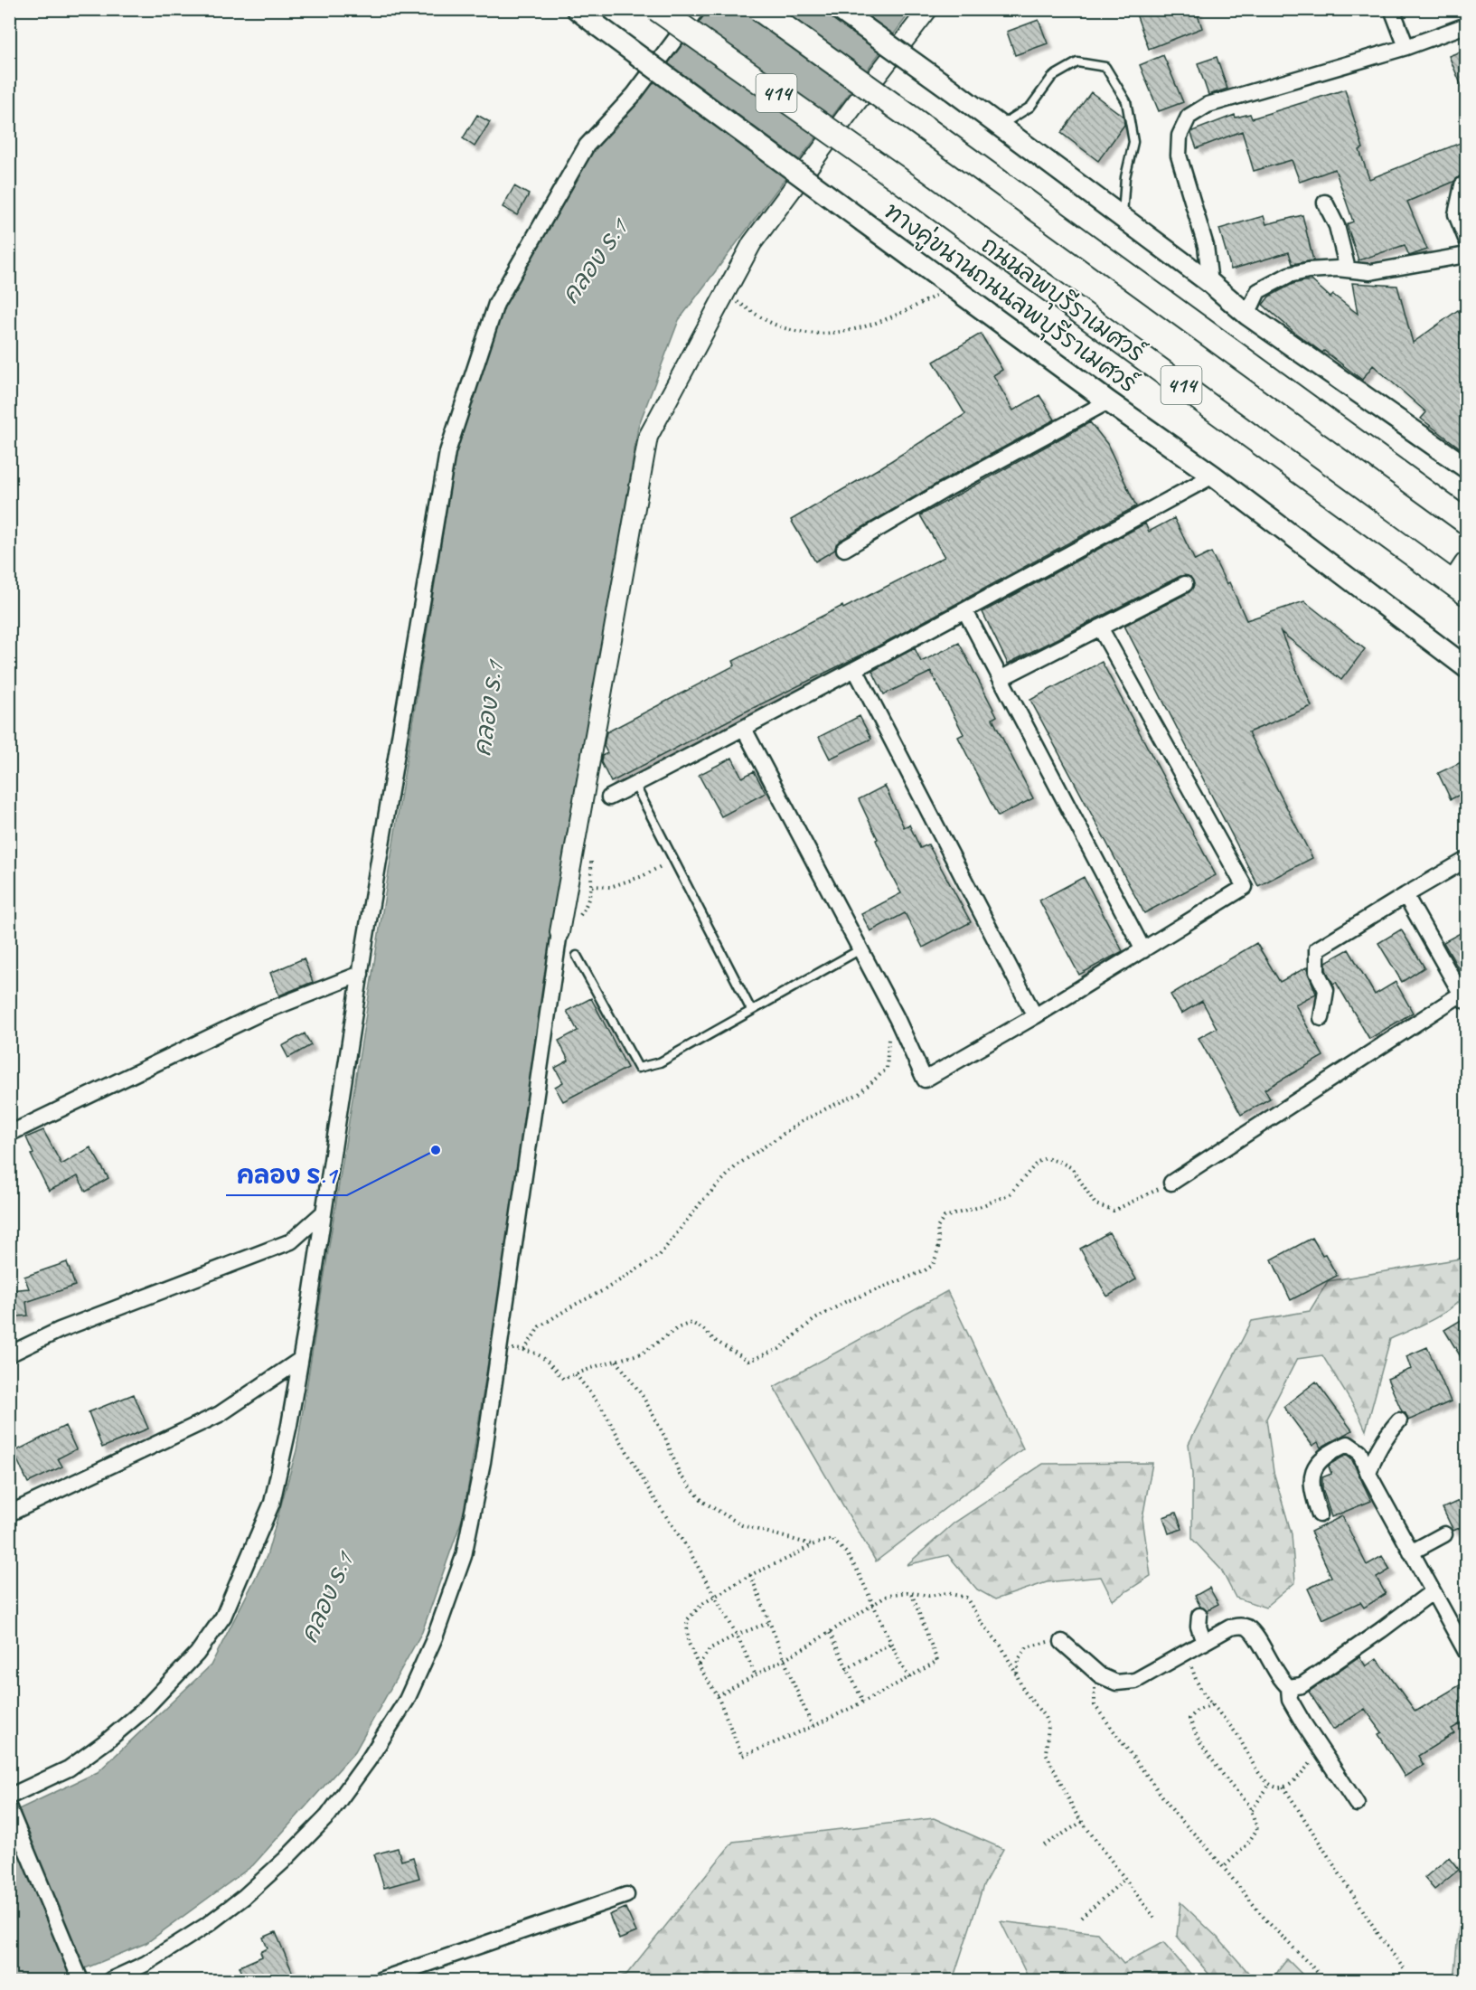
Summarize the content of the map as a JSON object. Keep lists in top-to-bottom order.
{
  "streets": {
    "main road": ["414", "ทางคู่ขนานถนนลพบุรีราเมศวร์", "ถนนลพบุรีราเมศวร์"]
  },
  "water": ["คลอง ร.1"],
  "places": ["คลอง ร.1"]
}
